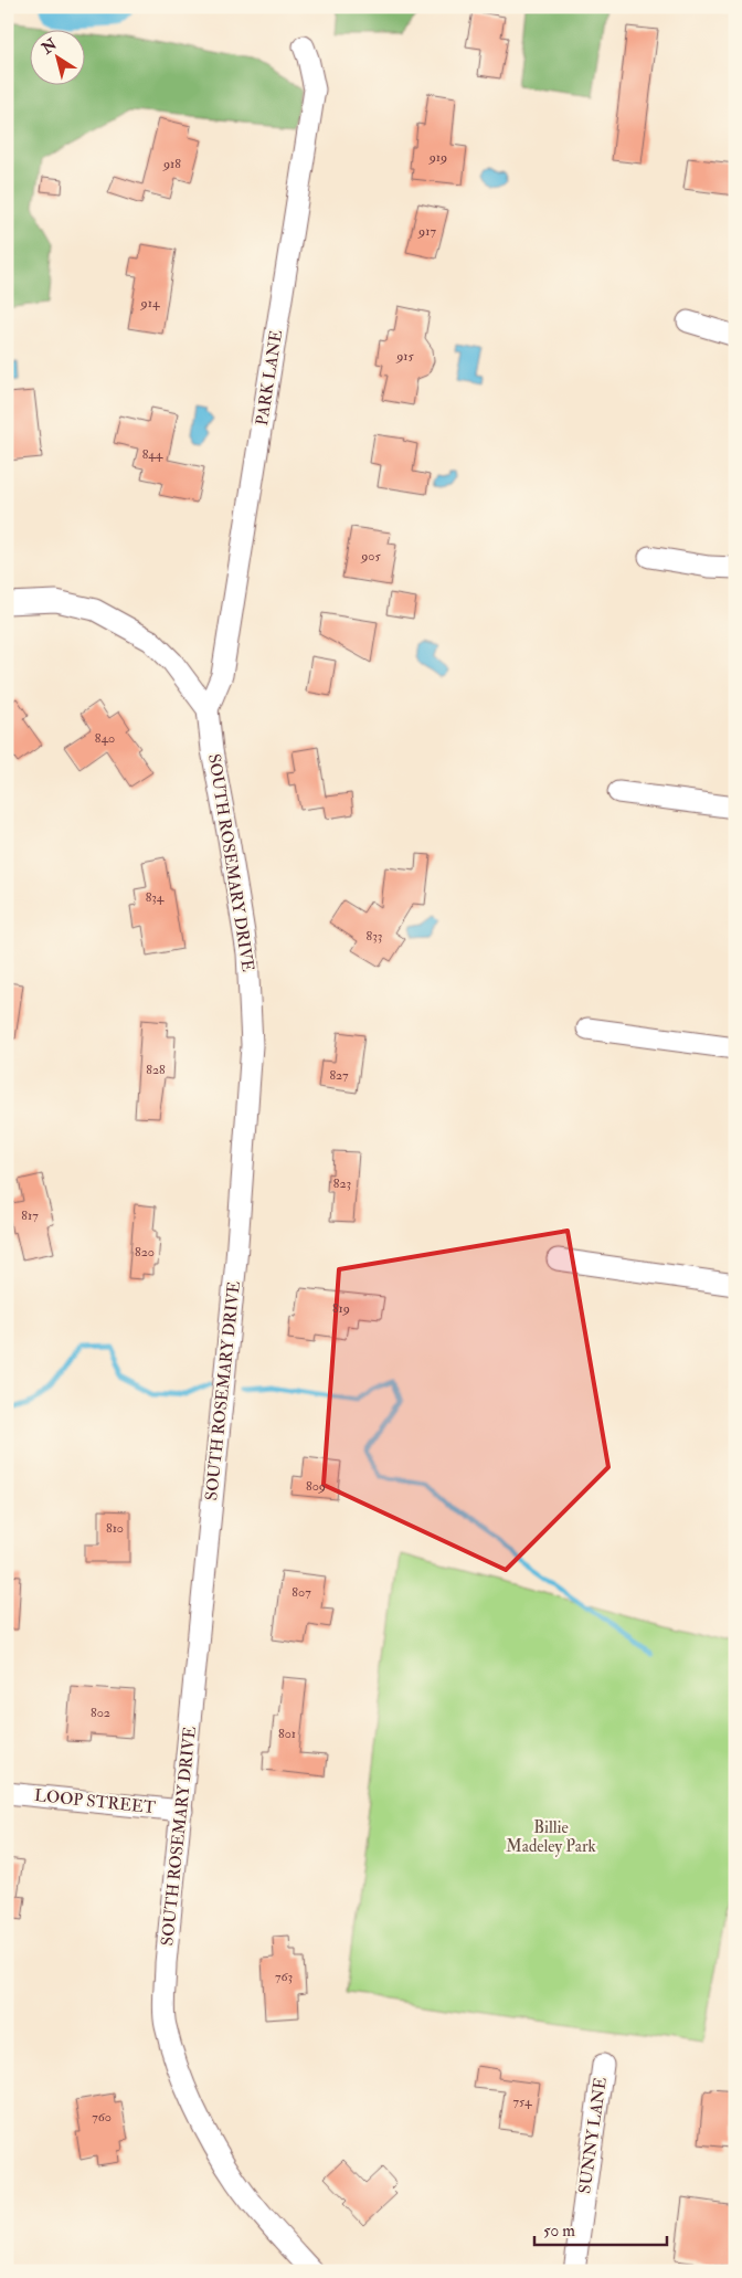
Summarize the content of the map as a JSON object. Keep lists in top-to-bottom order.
{
  "streets": {
    "street": [
      "PARK LANE",
      "SOUTH ROSEMARY DRIVE",
      "LOOP STREET",
      "SUNNY LANE"
    ]
  },
  "crossings": [
    ["PARK LANE", "SOUTH ROSEMARY DRIVE"],
    ["SOUTH ROSEMARY DRIVE", "LOOP STREET"]
  ],
  "parks": ["Billie Madeley Park"],
  "house_numbers": [
    "919",
    "918",
    "917",
    "914",
    "915",
    "844",
    "905",
    "840",
    "834",
    "833",
    "828",
    "827",
    "823",
    "817",
    "820",
    "819",
    "809",
    "810",
    "807",
    "802",
    "801",
    "763",
    "754",
    "760"
  ],
  "scale_bar": "50 m",
  "north": "top left"
}
